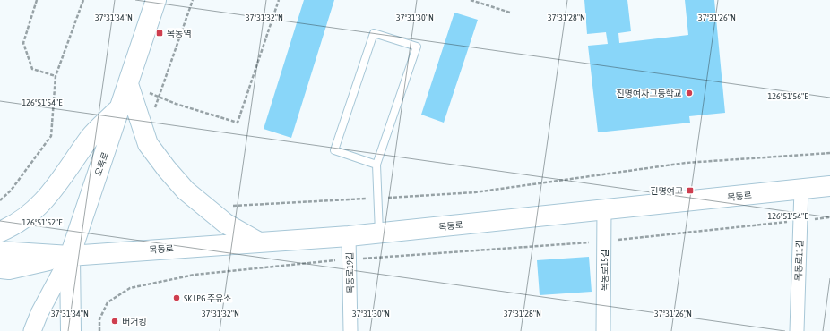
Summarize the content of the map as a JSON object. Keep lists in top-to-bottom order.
{
  "streets": {
    "main road": ["오목로", "목동로"],
    "street": ["목동로11길", "목동로15길", "목동로19길"]
  },
  "crossings": [
    ["오목로", "목동로"],
    ["목동로", "목동로11길"],
    ["목동로", "목동로15길"],
    ["목동로", "목동로19길"]
  ],
  "places": {
    "transit": ["목동역", "진명여고"],
    "other": ["진명여자고등학교", "SK LPG 주유소", "버거킹"]
  },
  "coordinates": [
    "37°31'34\"N",
    "37°31'32\"N",
    "37°31'30\"N",
    "37°31'28\"N",
    "37°31'26\"N",
    "126°51'56\"E",
    "126°51'54\"E",
    "126°51'52\"E"
  ]
}
